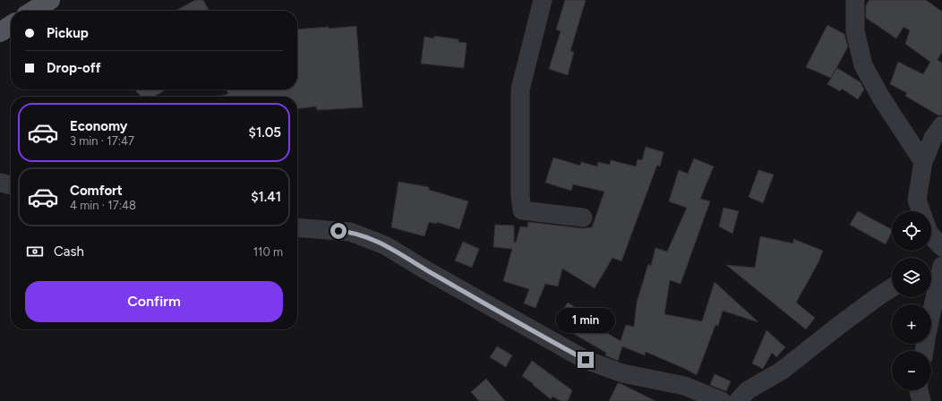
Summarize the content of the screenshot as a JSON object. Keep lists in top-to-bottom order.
{
  "page": {
    "banner": ["Pickup", "Drop-off"],
    "list": [
      {
        "name": "Economy",
        "note": "3 min · 17:47",
        "value": "$1.05"
      },
      {
        "name": "Comfort",
        "note": "4 min · 17:48",
        "value": "$1.41"
      }
    ],
    "map_buttons": ["+", "−"],
    "pay": ["Cash", "110 m"],
    "buttons": "Confirm",
    "bubble": "1 min"
  }
}
